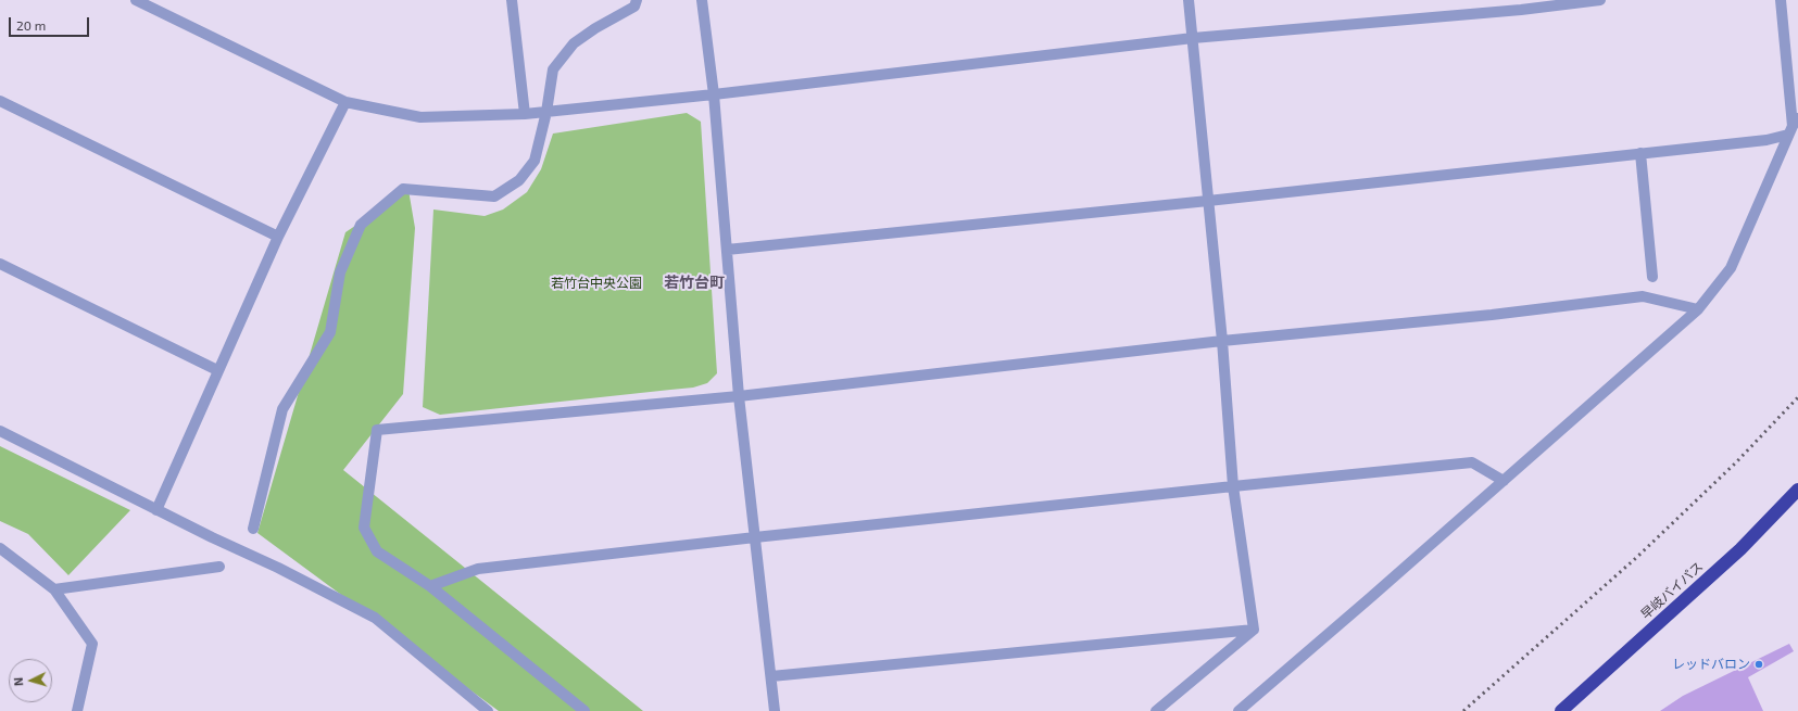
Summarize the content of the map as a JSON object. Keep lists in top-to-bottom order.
{
  "streets": {
    "highway": ["早岐バイパス"]
  },
  "districts": ["若竹台町"],
  "parks": ["若竹台中央公園"],
  "places": ["レッドバロン"],
  "scale_bar": "20 m",
  "north": "left"
}
